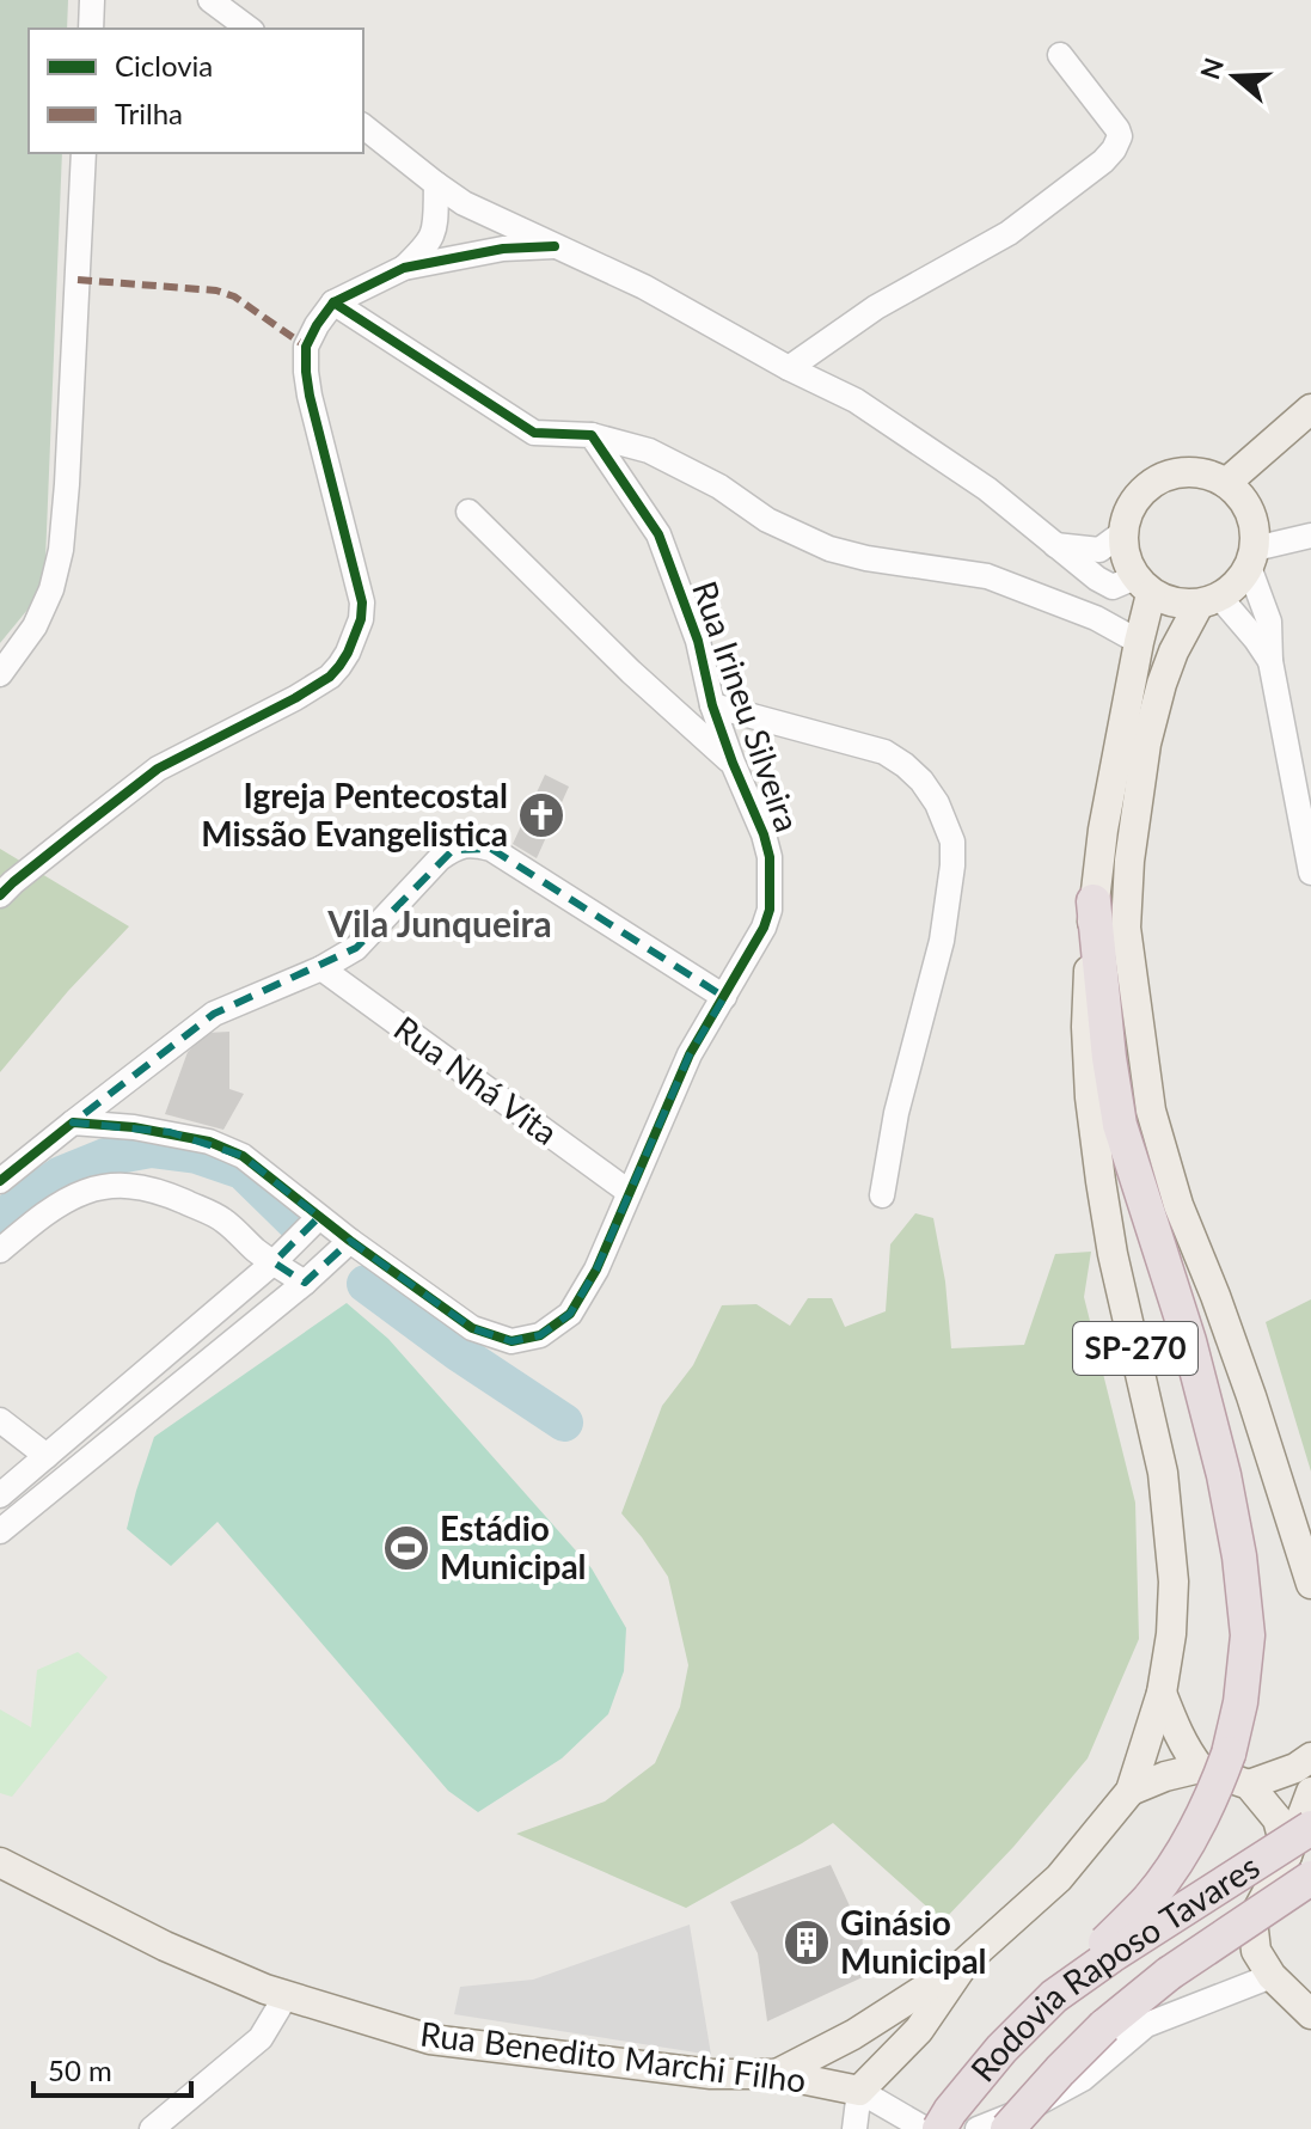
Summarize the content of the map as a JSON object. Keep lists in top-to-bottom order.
{
  "streets": {
    "highway": ["Rodovia Raposo Tavares"],
    "main road": ["SP-270", "Rua Benedito Marchi Filho"],
    "street": ["Rua Irineu Silveira", "Rua Nhá Vita"]
  },
  "crossings": [
    ["Rua Irineu Silveira", "Rua Nhá Vita"],
    ["SP-270", "Rua Benedito Marchi Filho"]
  ],
  "districts": ["Vila Junqueira"],
  "places": {
    "church": ["Igreja Pentecostal Missão Evangelistica"],
    "sports": ["Estádio Municipal"],
    "building": ["Ginásio Municipal"]
  },
  "legend": ["Ciclovia", "Trilha"],
  "scale_bar": "50 m",
  "north": "left"
}
